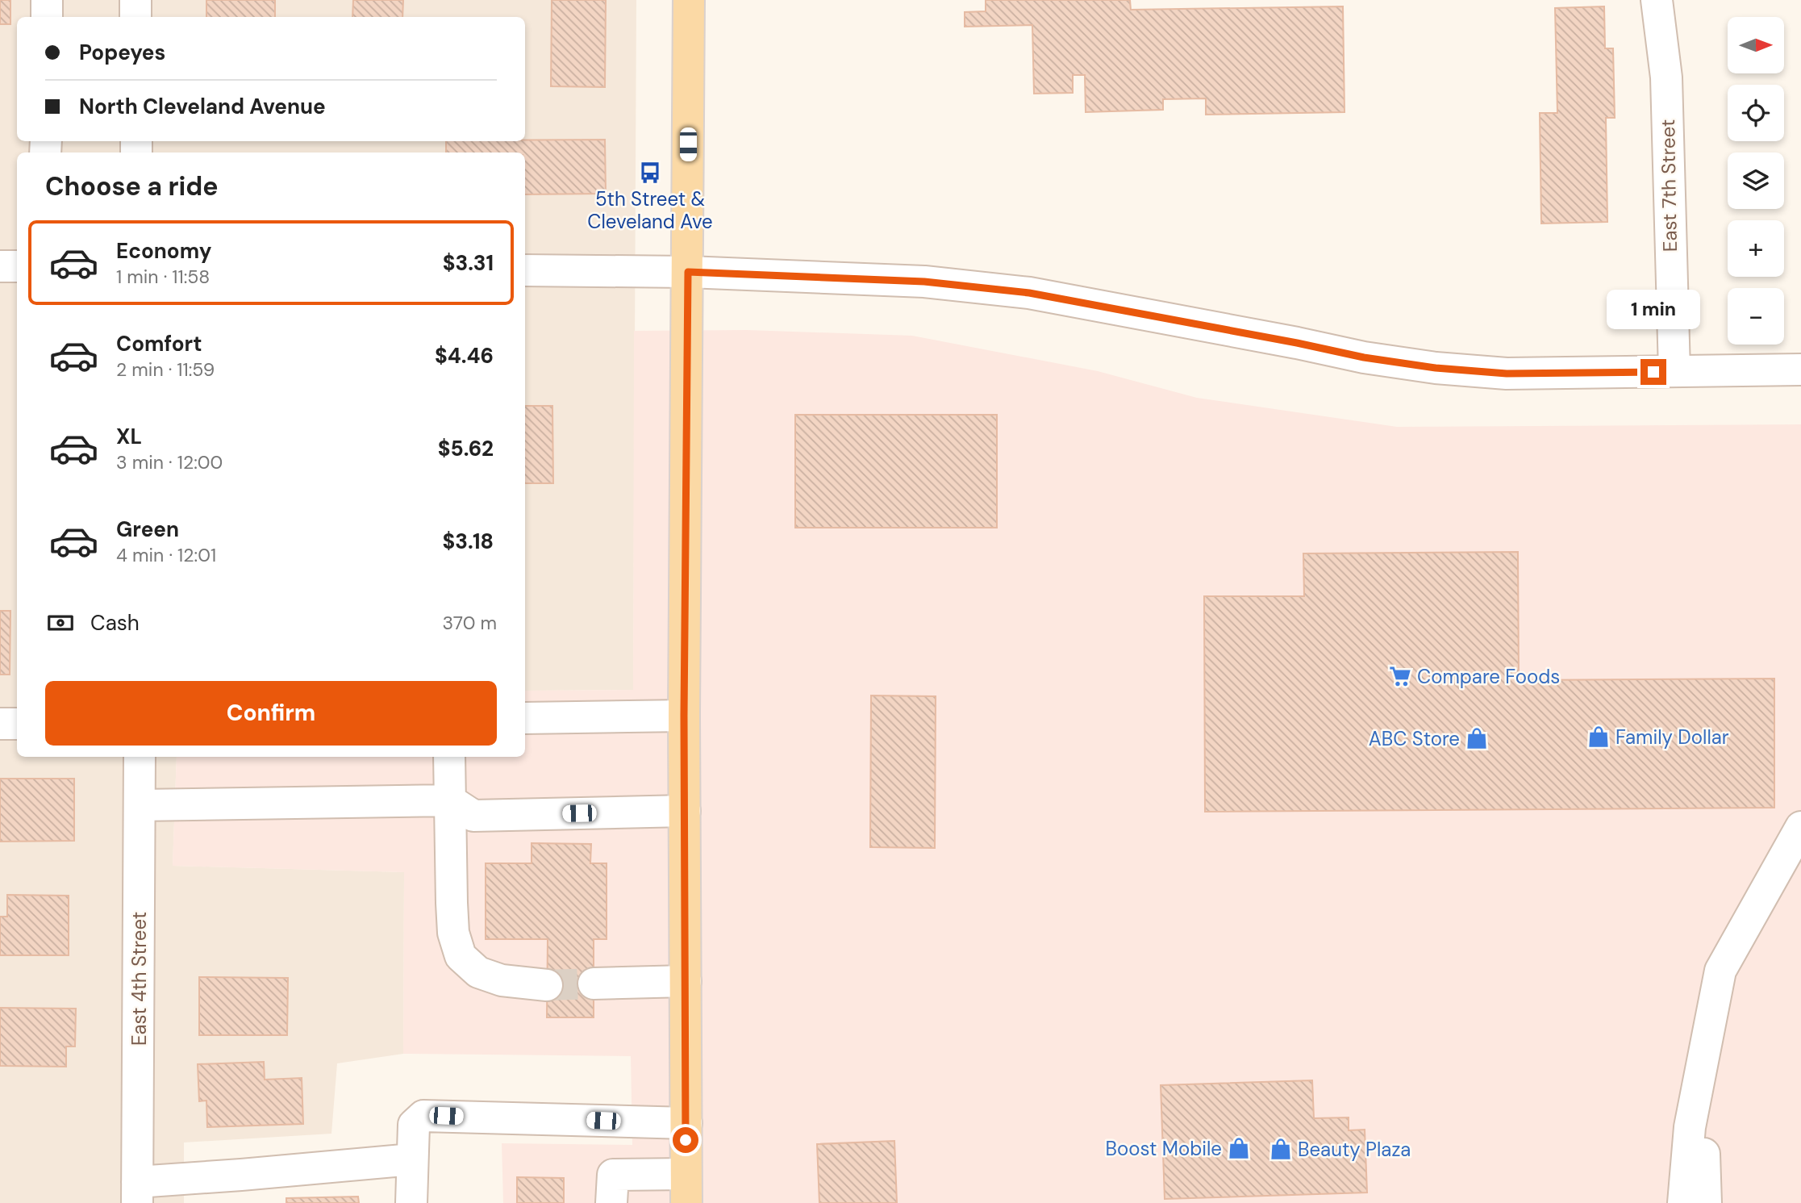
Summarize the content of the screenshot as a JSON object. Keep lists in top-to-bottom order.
{
  "streets": {
    "street": ["East 7th Street", "East 4th Street"]
  },
  "places": {
    "bus stop": ["5th Street & Cleveland Ave"],
    "supermarket": ["Compare Foods"],
    "shop": [
      "Family Dollar",
      "ABC Store",
      "Boost Mobile",
      "Beauty Plaza"
    ]
  },
  "north": "right",
  "page": {
    "map_buttons": ["+", "−"],
    "banner": ["Popeyes", "North Cleveland Avenue"],
    "heading": "Choose a ride",
    "list": [
      {
        "name": "Economy",
        "note": "1 min · 11:58",
        "value": "$3.31"
      },
      {
        "name": "Comfort",
        "note": "2 min · 11:59",
        "value": "$4.46"
      },
      {
        "name": "XL",
        "note": "3 min · 12:00",
        "value": "$5.62"
      },
      {
        "name": "Green",
        "note": "4 min · 12:01",
        "value": "$3.18"
      }
    ],
    "bubble": "1 min",
    "pay": ["Cash", "370 m"],
    "buttons": "Confirm"
  }
}
